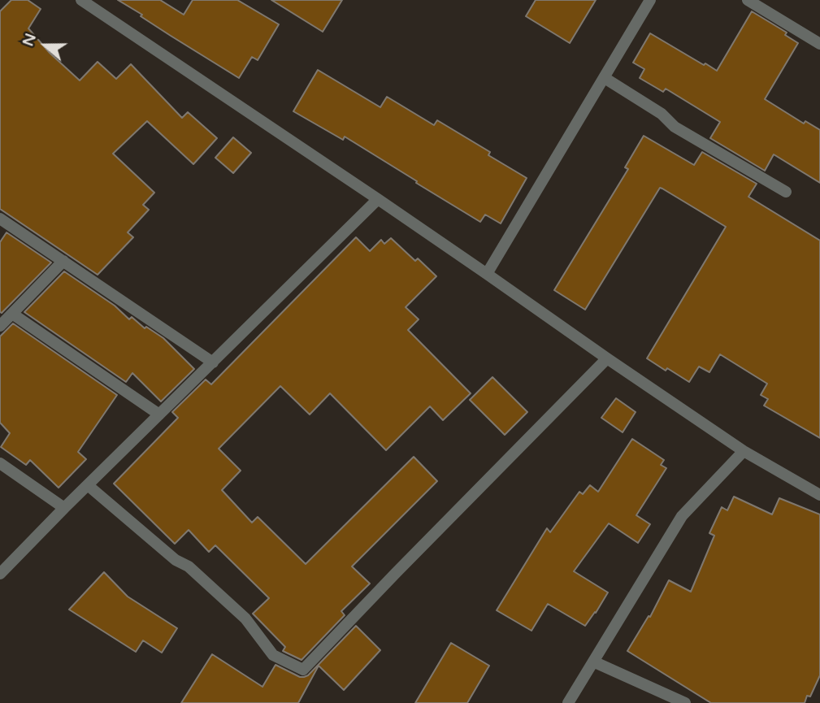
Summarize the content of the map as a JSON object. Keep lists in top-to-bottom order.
{
  "north": "left"
}
